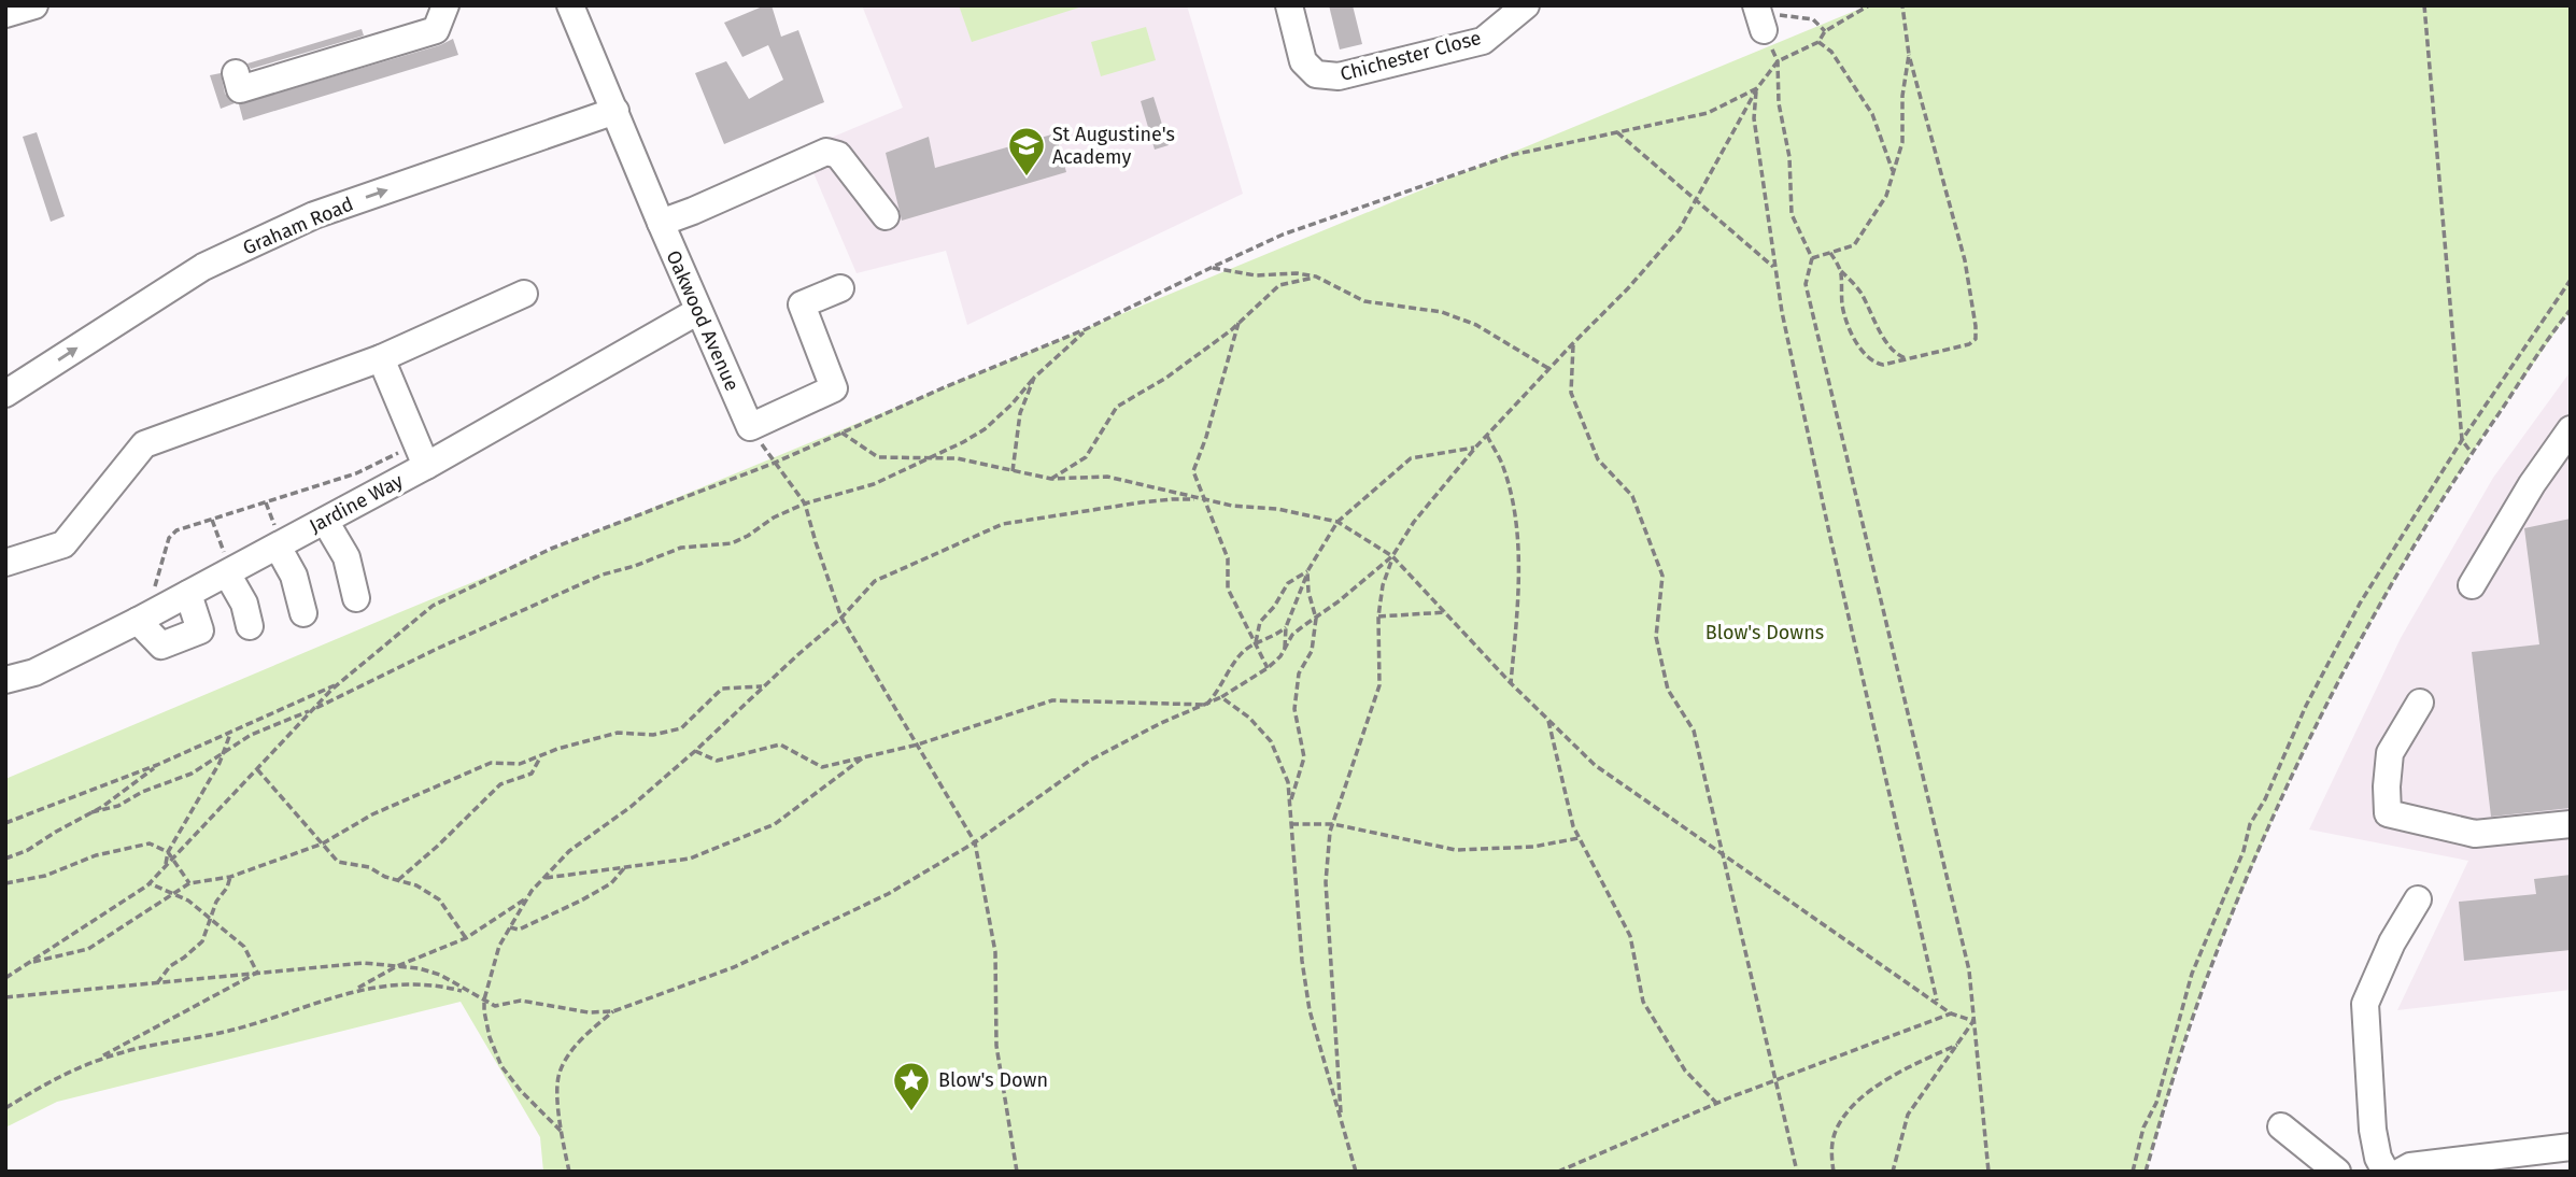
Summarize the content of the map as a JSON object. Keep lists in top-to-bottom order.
{
  "streets": {
    "street": [
      "Chichester Close",
      "Graham Road",
      "Oakwood Avenue",
      "Jardine Way"
    ]
  },
  "crossings": [
    ["Graham Road", "Oakwood Avenue"],
    ["Oakwood Avenue", "Jardine Way"]
  ],
  "parks": ["Blow's Downs"],
  "places": {
    "school or university": ["St Augustine's Academy"],
    "place": ["Blow's Down"]
  }
}
